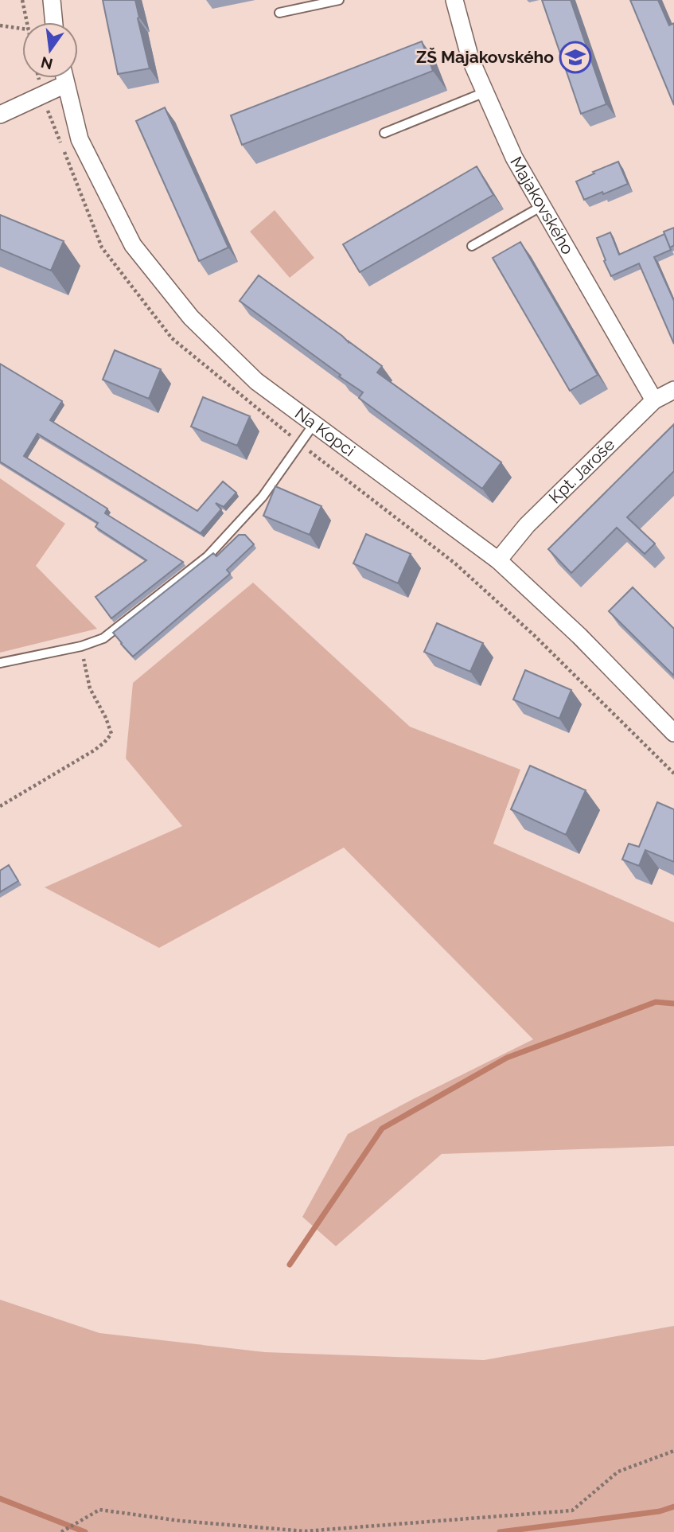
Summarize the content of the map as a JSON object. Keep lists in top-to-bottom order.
{
  "streets": {
    "street": ["Majakovského", "Na Kopci", "Kpt. Jaroše"]
  },
  "crossings": [
    ["Majakovského", "Kpt. Jaroše"],
    ["Na Kopci", "Kpt. Jaroše"]
  ],
  "places": {
    "school or university": ["ZŠ Majakovského"]
  },
  "north": "bottom"
}
